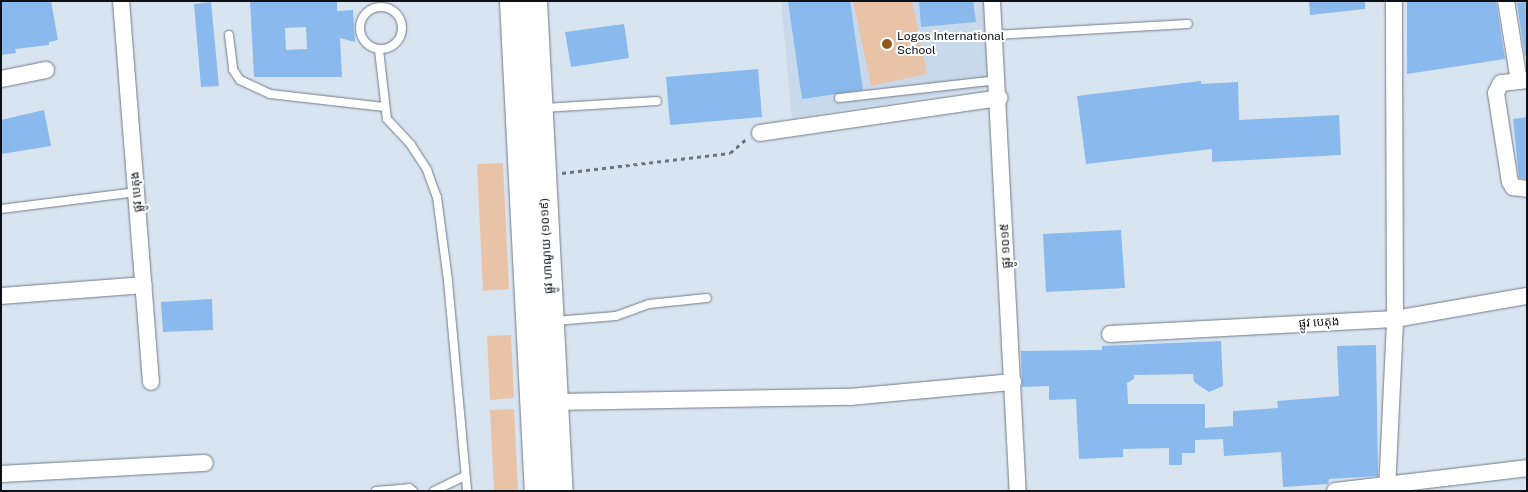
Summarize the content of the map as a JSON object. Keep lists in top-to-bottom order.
{
  "streets": {
    "main road": ["ផ្លូវ ហាណូយ (១០១៩)"],
    "street": ["ផ្លូវ បេតុង", "ផ្លូវ ១០១៥"]
  },
  "places": ["Logos International School"]
}
